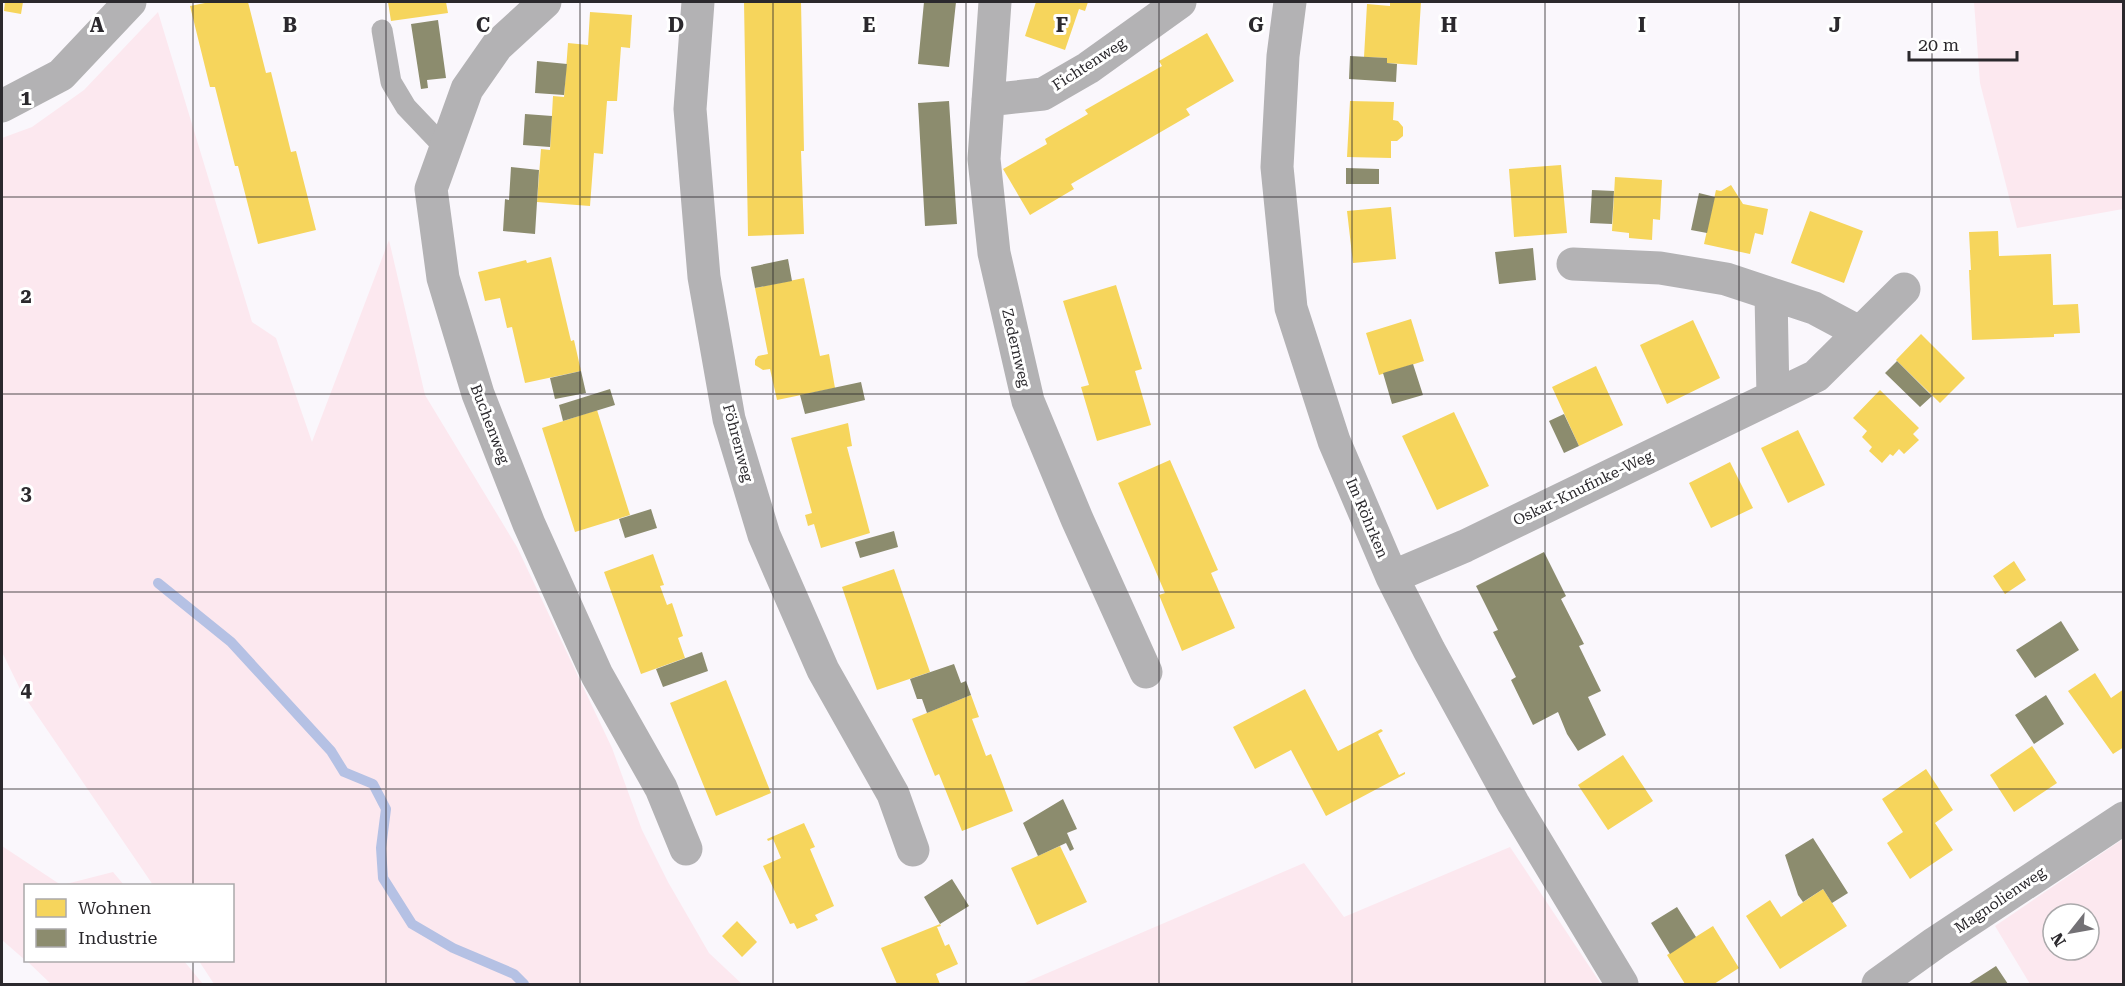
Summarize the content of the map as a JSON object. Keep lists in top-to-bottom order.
{
  "streets": {
    "street": [
      "Fichtenweg",
      "Zedernweg",
      "Buchenweg",
      "Föhrenweg",
      "Oskar-Knufinke-Weg",
      "Im Röhrken",
      "Magnolienweg"
    ]
  },
  "crossings": [
    ["Fichtenweg", "Zedernweg"],
    ["Oskar-Knufinke-Weg", "Im Röhrken"]
  ],
  "legend": ["Wohnen", "Industrie"],
  "scale_bar": "20 m",
  "north": "bottom left",
  "grid": {
    "columns": [
      "A",
      "B",
      "C",
      "D",
      "E",
      "F",
      "G",
      "H",
      "I",
      "J"
    ],
    "rows": [
      "1",
      "2",
      "3",
      "4"
    ]
  }
}
